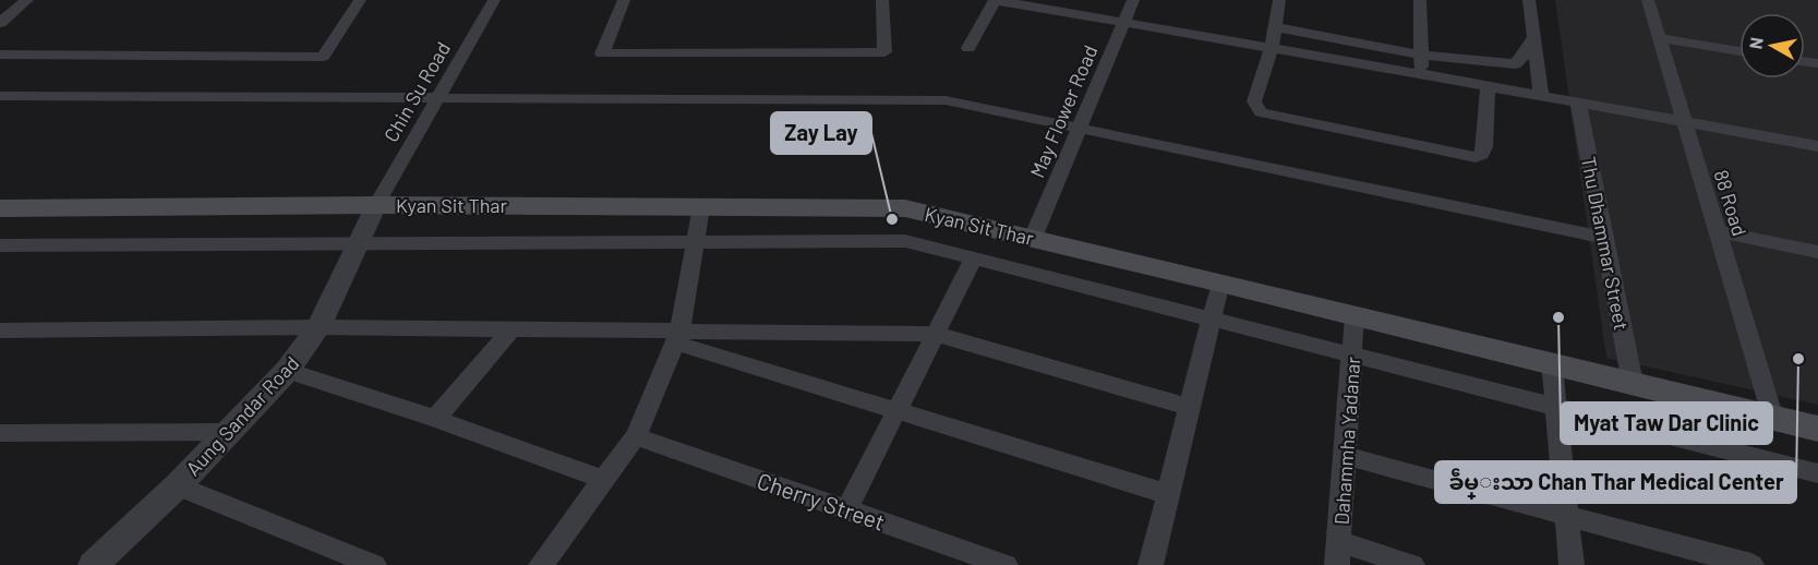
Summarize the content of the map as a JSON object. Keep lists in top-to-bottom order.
{
  "streets": {
    "main road": ["Kyan Sit Thar"],
    "street": [
      "Chin Su Road",
      "May Flower Road",
      "88 Road",
      "Thu Dhammar Street",
      "Aung Sandar Road",
      "Dahammha Yadanar",
      "Cherry Street"
    ]
  },
  "crossings": [
    ["Chin Su Road", "Kyan Sit Thar"],
    ["Chin Su Road", "Aung Sandar Road"],
    ["May Flower Road", "Kyan Sit Thar"],
    ["88 Road", "Kyan Sit Thar"],
    ["Kyan Sit Thar", "Thu Dhammar Street"],
    ["Kyan Sit Thar", "Aung Sandar Road"],
    ["Kyan Sit Thar", "Dahammha Yadanar"]
  ],
  "places": ["Zay Lay", "Myat Taw Dar Clinic", "ခဵမ္းသာ Chan Thar Medical Center"],
  "north": "left"
}
